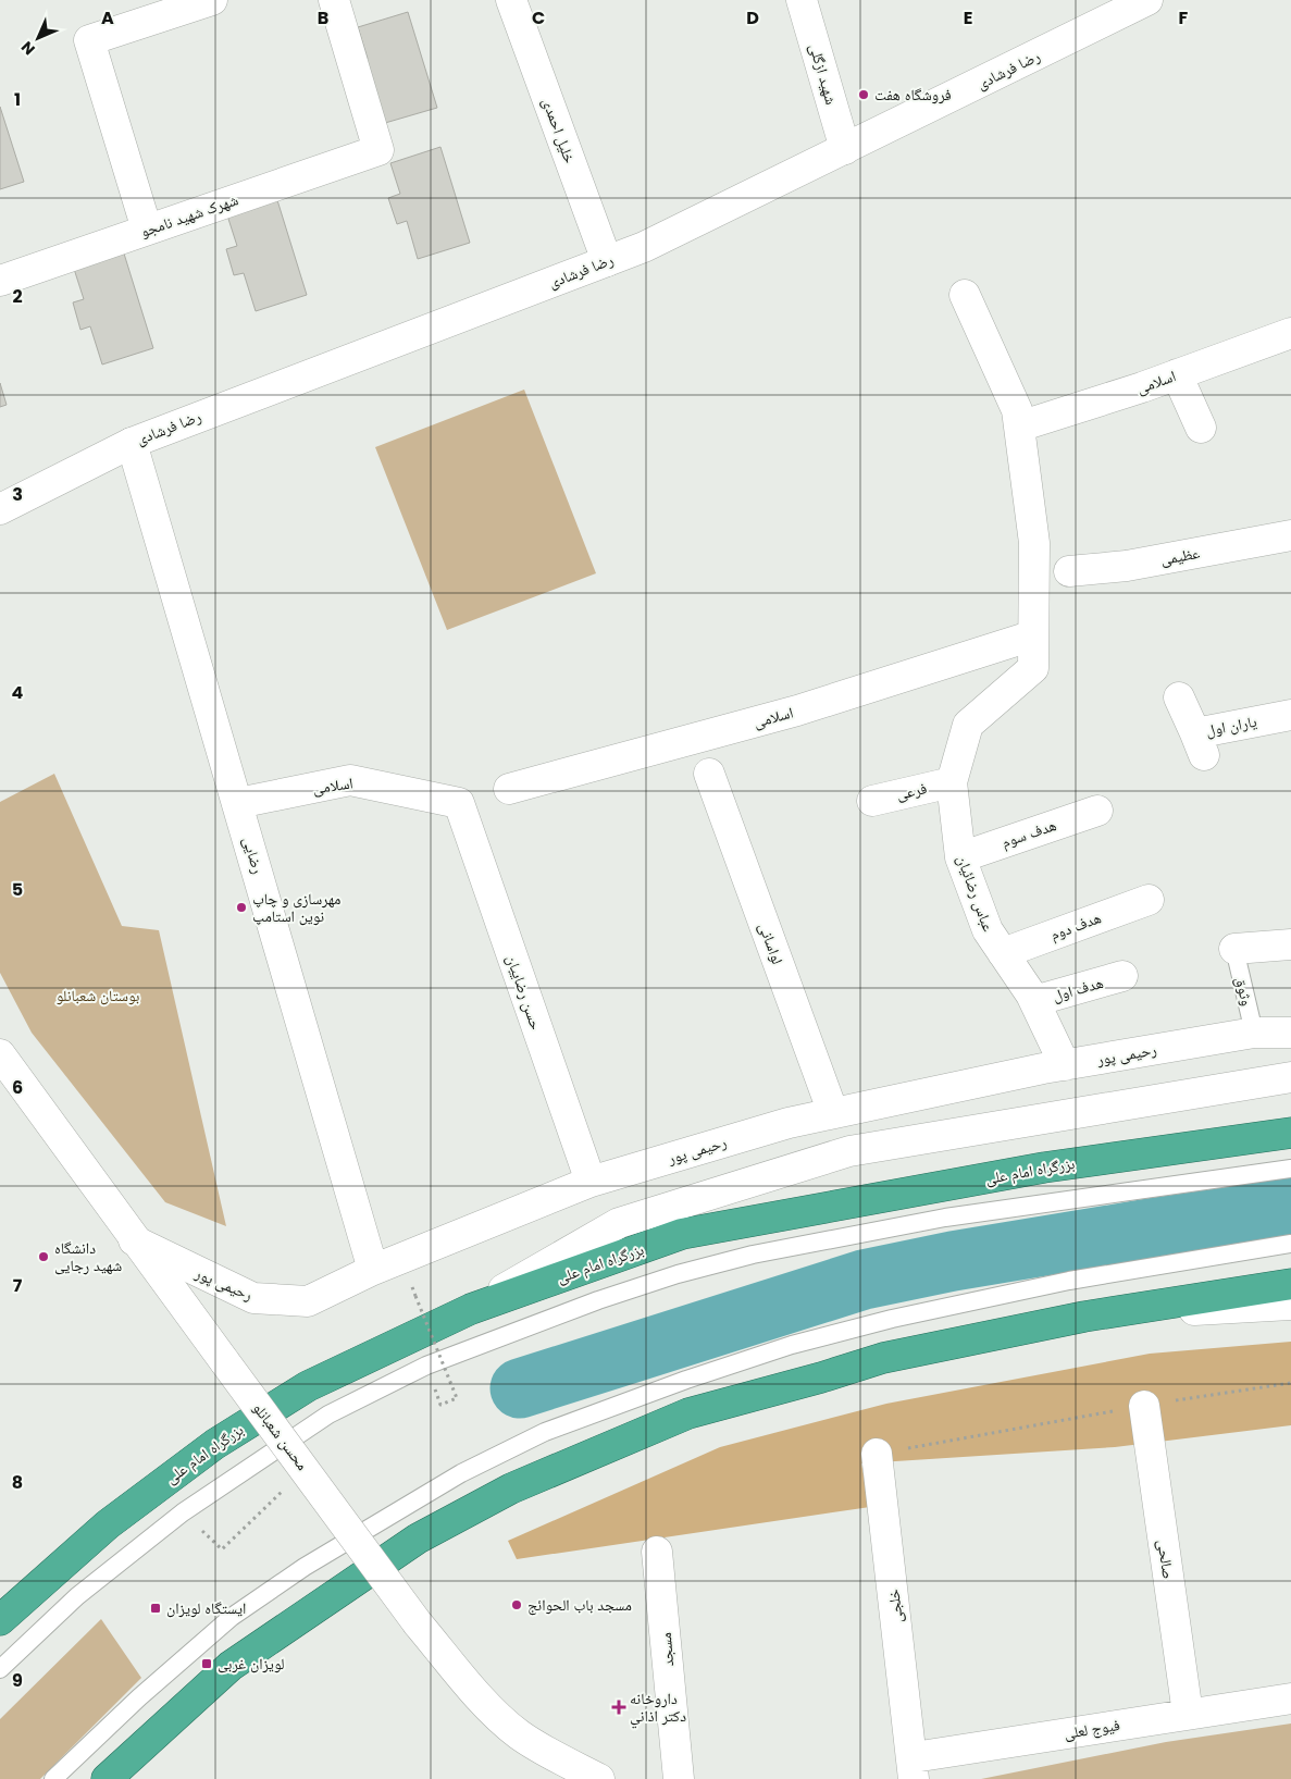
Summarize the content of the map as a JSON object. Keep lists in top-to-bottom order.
{
  "streets": {
    "highway": ["بزرگراه امام علی"],
    "street": [
      "رضا فرشادی",
      "شهید ازگلی",
      "خلیل احمدی",
      "شهرک شهید نامجو",
      "اسلامی",
      "عظیمی",
      "یاران اول",
      "فرعی",
      "هدف سوم",
      "رضایی",
      "عباس رضائیان",
      "هدف دوم",
      "لواسانی",
      "هدف اول",
      "حسن رضاییان",
      "رحیمی پور",
      "محسن شعبانلو",
      "صالحی",
      "خلجی",
      "مسجد",
      "فیوج لعلی"
    ],
    "lane": ["وثوق"]
  },
  "crossings": [
    ["رضا فرشادی", "شهید ازگلی"],
    ["رضا فرشادی", "خلیل احمدی"],
    ["رضا فرشادی", "رضایی"],
    ["اسلامی", "رضایی"],
    ["اسلامی", "عباس رضائیان"],
    ["اسلامی", "حسن رضاییان"],
    ["فرعی", "عباس رضائیان"],
    ["هدف سوم", "عباس رضائیان"],
    ["رضایی", "رحیمی پور"],
    ["عباس رضائیان", "هدف دوم"],
    ["عباس رضائیان", "هدف اول"],
    ["عباس رضائیان", "رحیمی پور"],
    ["لواسانی", "رحیمی پور"],
    ["وثوق", "رحیمی پور"],
    ["حسن رضاییان", "رحیمی پور"],
    ["رحیمی پور", "محسن شعبانلو"],
    ["صالحی", "فیوج لعلی"],
    ["خلجی", "فیوج لعلی"]
  ],
  "parks": ["بوستان شعبانلو"],
  "places": {
    "other": [
      "فروشگاه هفت",
      "مهرسازی و چاپ نوین استامپ",
      "دانشگاه شهید رجایی",
      "مسجد باب الحوائج"
    ],
    "transit": ["ایستگاه لویزان", "لویزان غربی"],
    "health": ["داروخانه دكتر اذاني"]
  },
  "north": "bottom left",
  "grid": {
    "columns": [
      "A",
      "B",
      "C",
      "D",
      "E",
      "F"
    ],
    "rows": [
      "1",
      "2",
      "3",
      "4",
      "5",
      "6",
      "7",
      "8",
      "9"
    ]
  }
}
